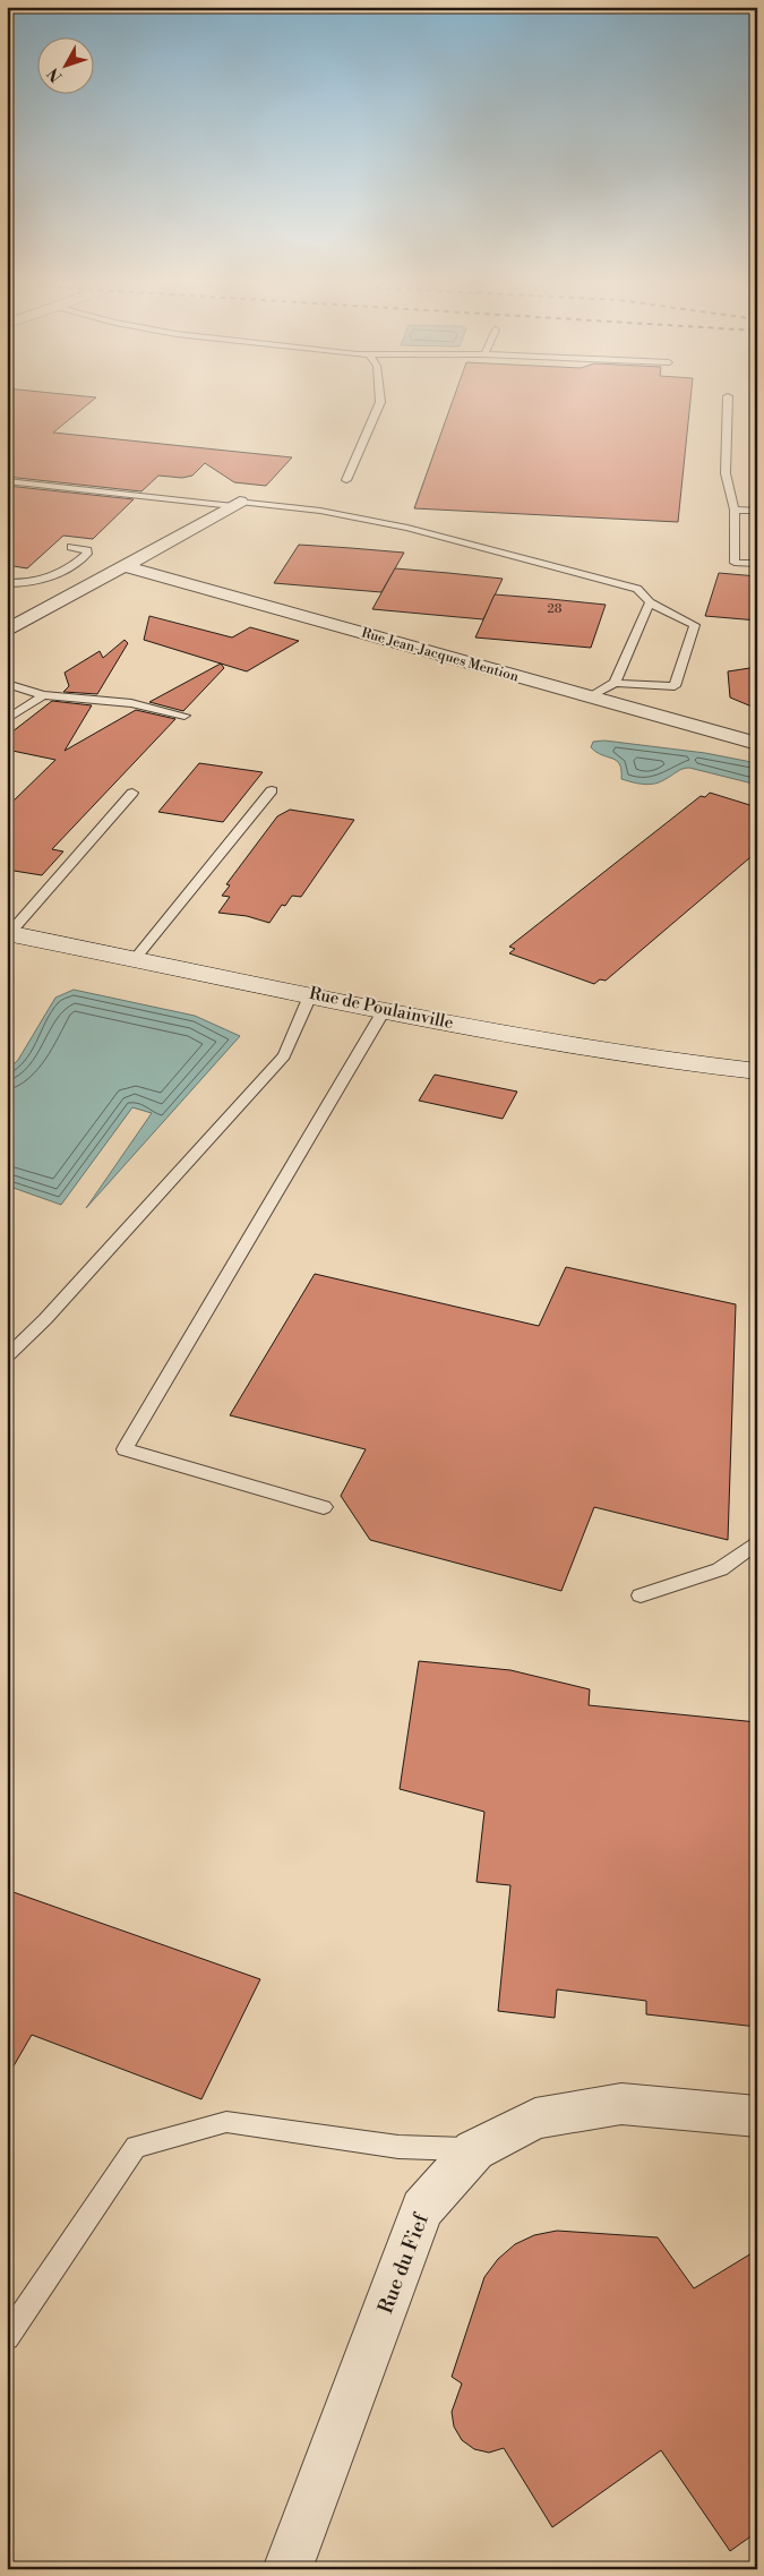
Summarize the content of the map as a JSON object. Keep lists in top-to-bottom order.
{
  "streets": {
    "street": ["Rue Jean-Jacques Mention", "Rue de Poulainville", "Rue du Fief"]
  },
  "house_numbers": ["28"],
  "north": "bottom left"
}
